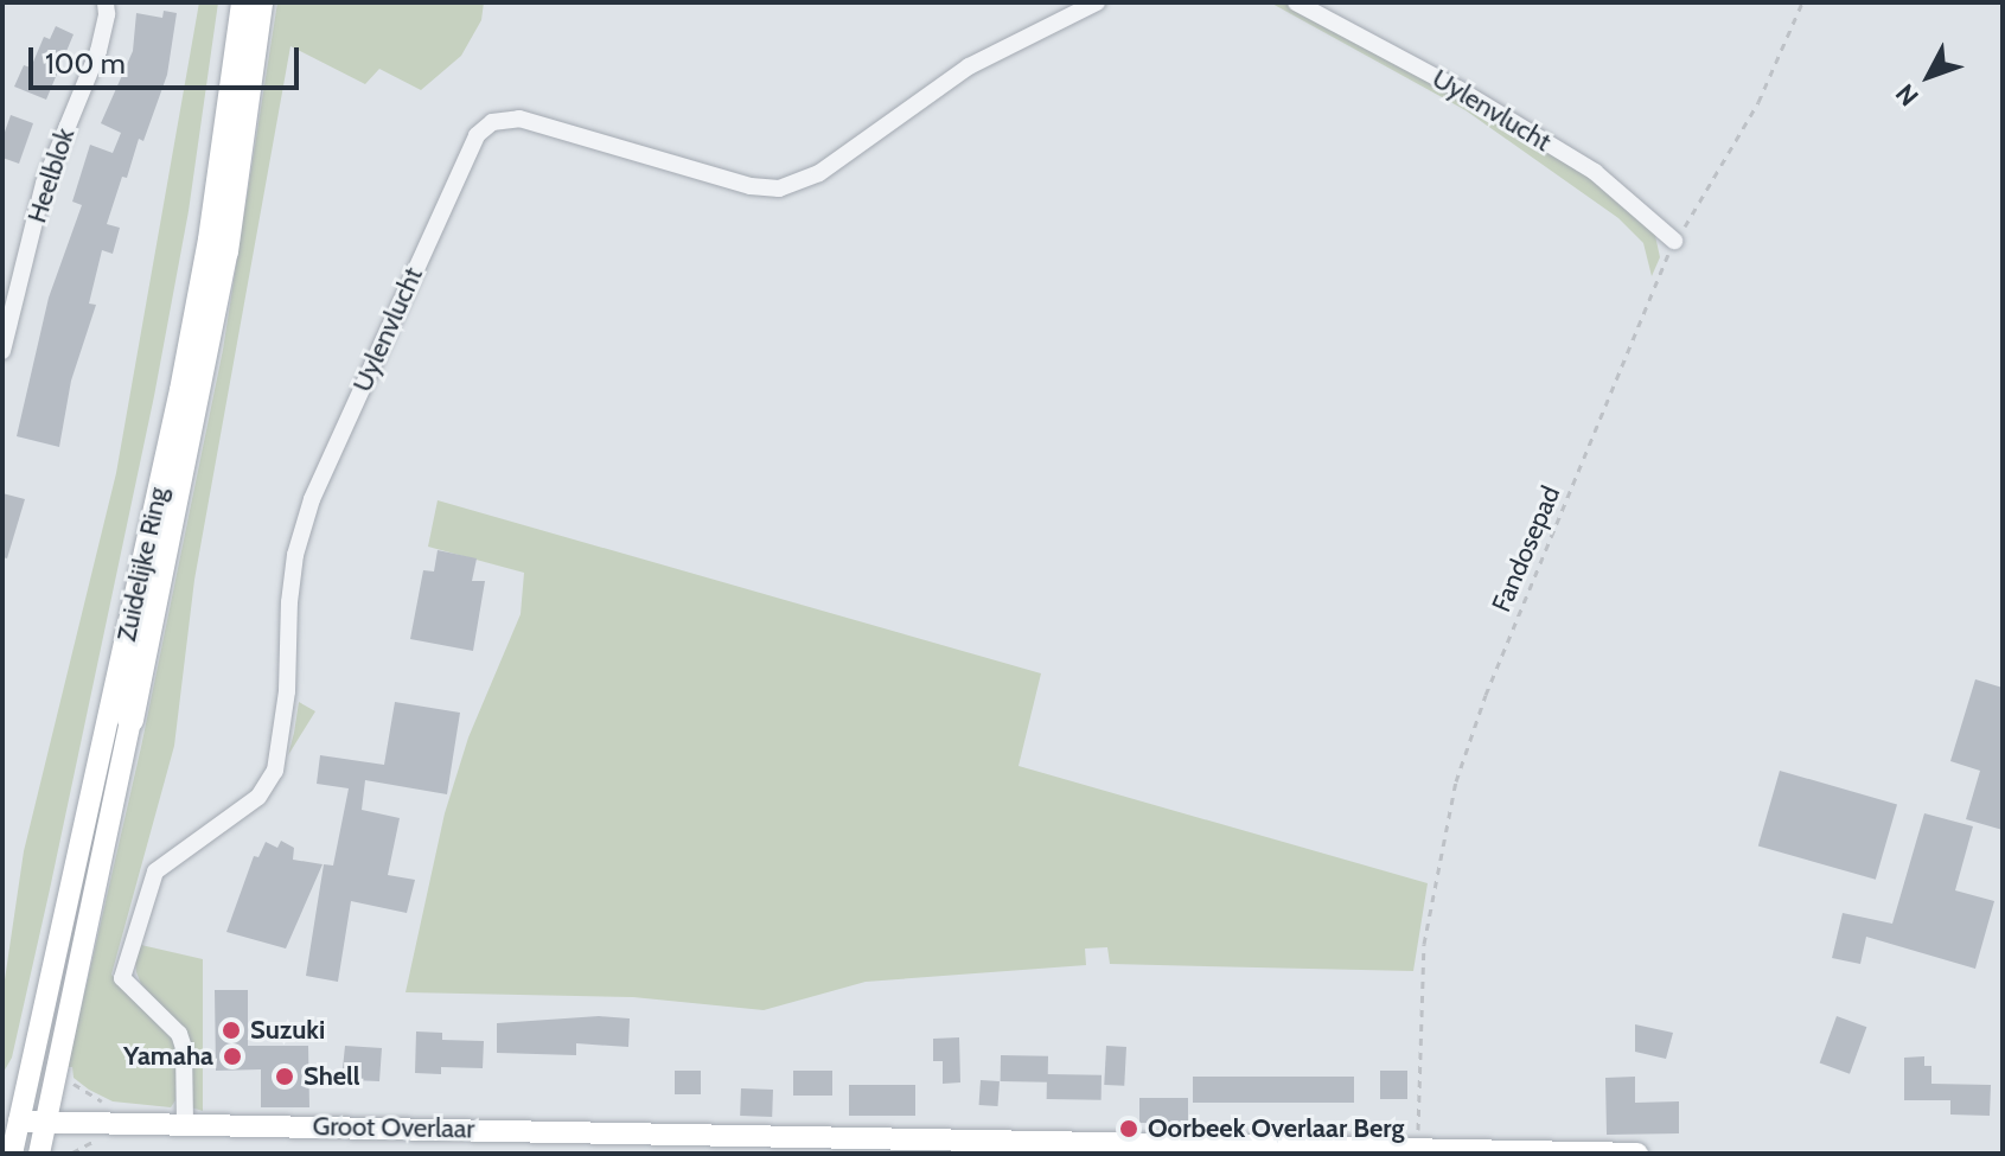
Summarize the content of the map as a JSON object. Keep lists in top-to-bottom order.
{
  "streets": {
    "highway": ["Zuidelijke Ring"],
    "main road": ["Groot Overlaar"],
    "street": ["Uylenvlucht", "Heelblok"],
    "path": ["Fandosepad"]
  },
  "crossings": [
    ["Uylenvlucht", "Fandosepad"],
    ["Uylenvlucht", "Groot Overlaar"],
    ["Fandosepad", "Groot Overlaar"],
    ["Zuidelijke Ring", "Groot Overlaar"]
  ],
  "places": [
    "Suzuki",
    "Yamaha",
    "Shell",
    "Oorbeek Overlaar Berg"
  ],
  "scale_bar": "100 m",
  "north": "bottom left"
}
